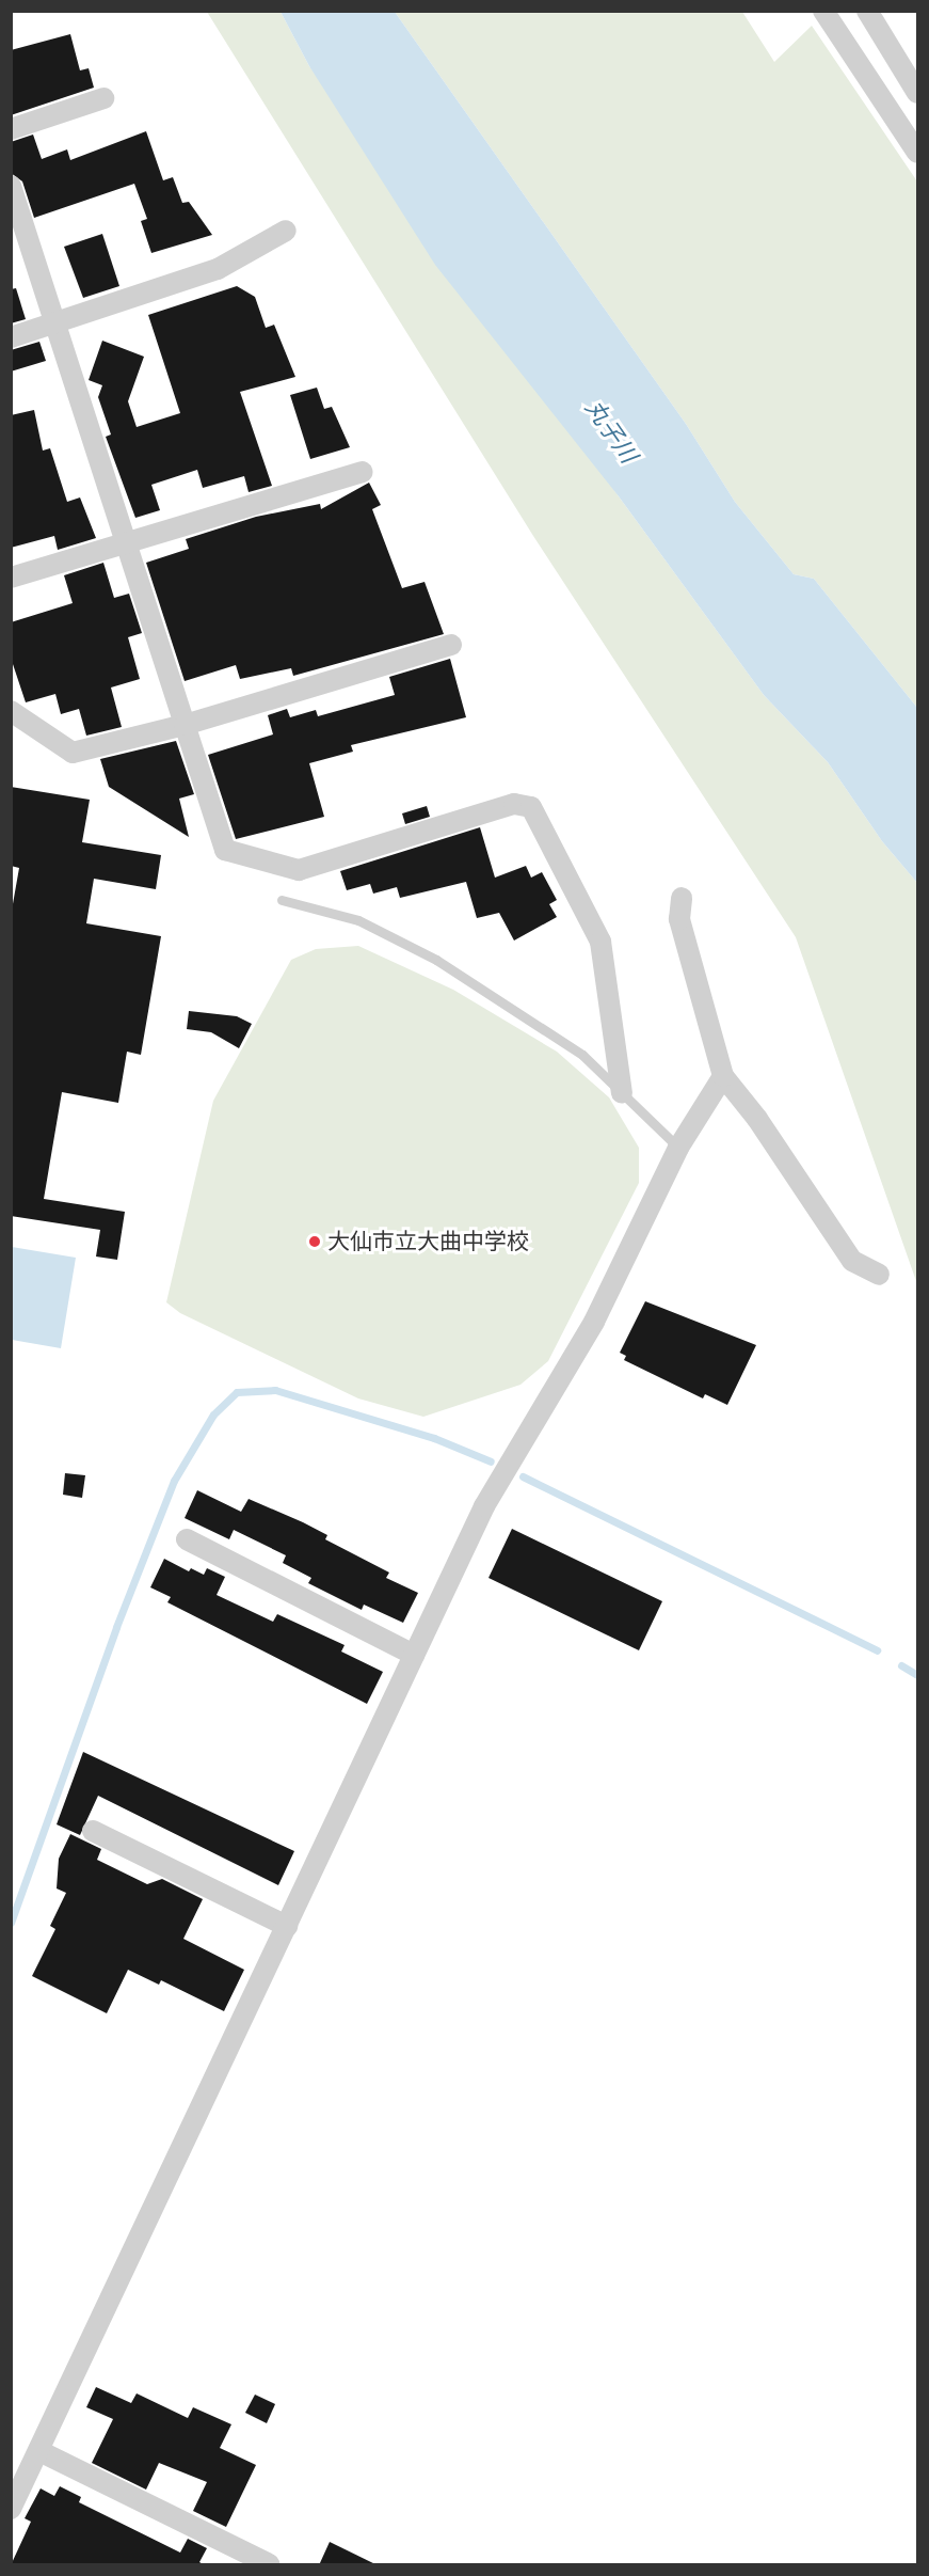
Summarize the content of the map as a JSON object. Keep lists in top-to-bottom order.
{
  "water": ["丸子川"],
  "places": ["大仙市立大曲中学校"]
}
